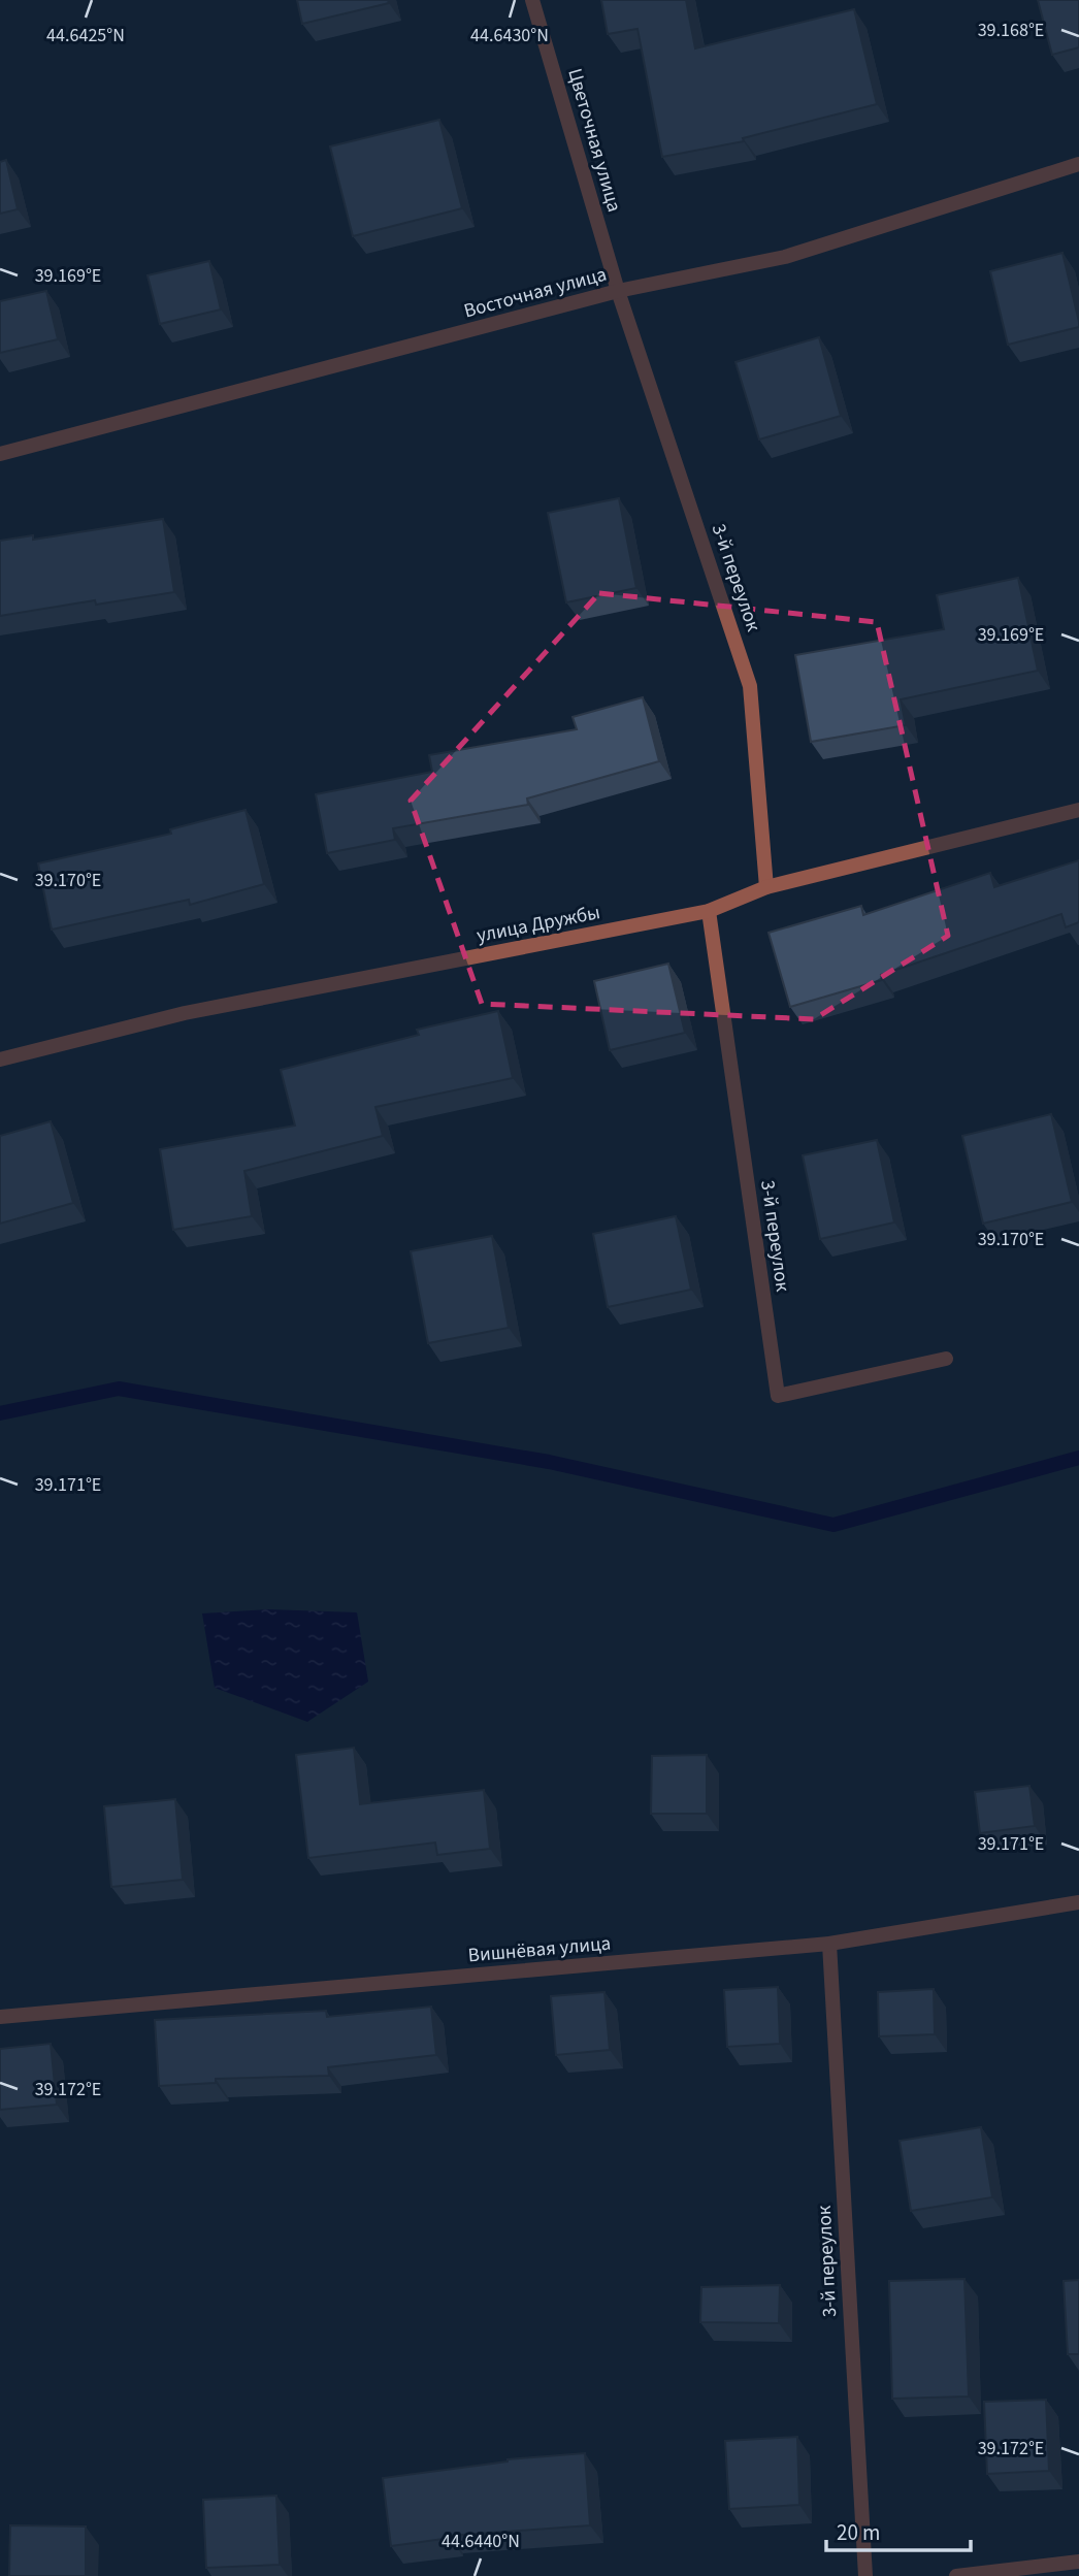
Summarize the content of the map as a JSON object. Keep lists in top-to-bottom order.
{
  "streets": {
    "street": [
      "Цветочная улица",
      "Восточная улица",
      "3-й переулок",
      "улица Дружбы",
      "Вишнёвая улица"
    ]
  },
  "crossings": [
    ["Цветочная улица", "Восточная улица"],
    ["Цветочная улица", "3-й переулок"],
    ["Восточная улица", "3-й переулок"],
    ["3-й переулок", "улица Дружбы"],
    ["3-й переулок", "Вишнёвая улица"]
  ],
  "scale_bar": "20 m",
  "coordinates": [
    "39.168°E",
    "44.6425°N",
    "44.6430°N",
    "39.169°E",
    "39.170°E",
    "39.171°E",
    "39.172°E",
    "44.6440°N"
  ]
}
